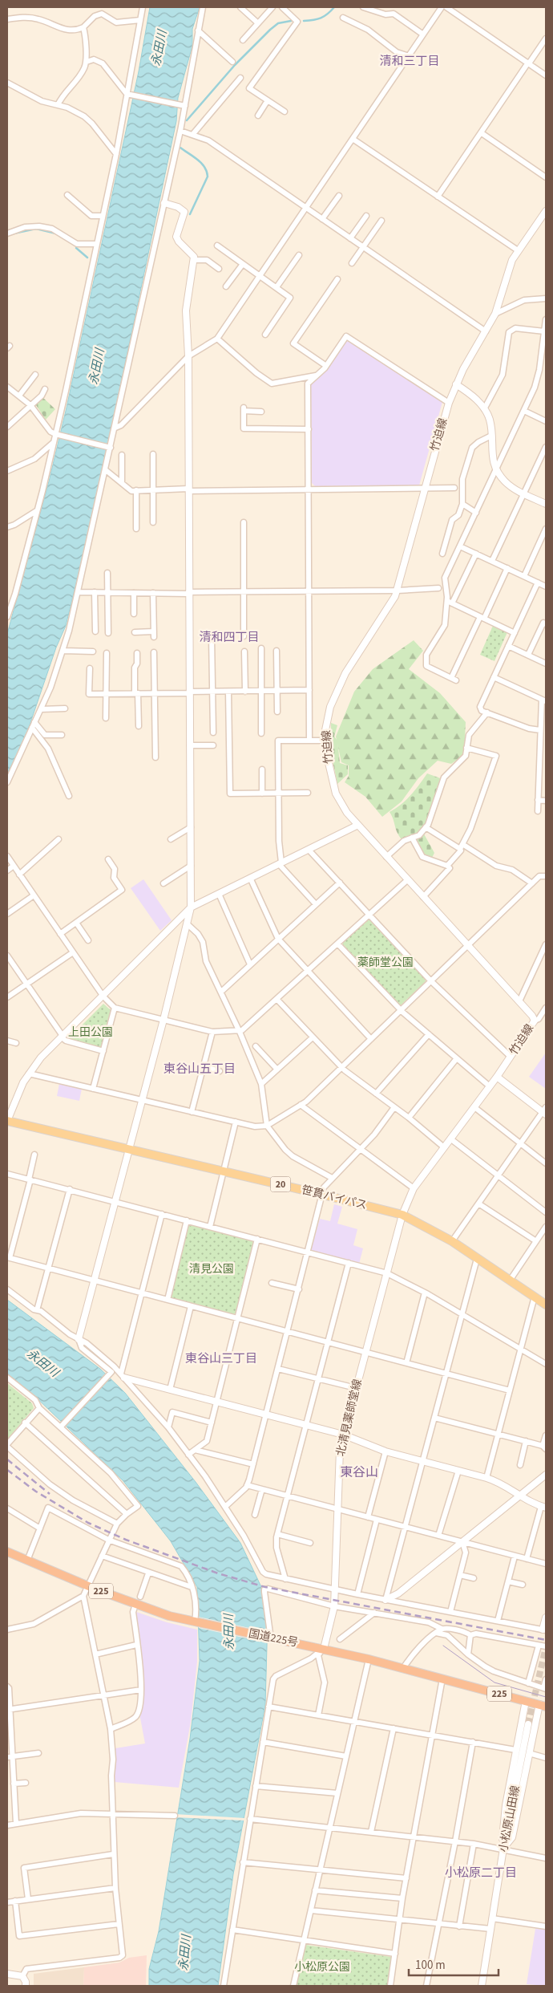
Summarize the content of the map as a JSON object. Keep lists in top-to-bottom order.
{
  "streets": {
    "highway": ["225", "国道225号"],
    "main road": ["20", "笹貫バイパス"],
    "street": ["竹迫線", "北清見薬師堂線", "小松原山田線"]
  },
  "crossings": [
    ["竹迫線", "笹貫バイパス"],
    ["竹迫線", "北清見薬師堂線"],
    ["笹貫バイパス", "北清見薬師堂線"],
    ["北清見薬師堂線", "国道225号"]
  ],
  "districts": [
    "清和三丁目",
    "清和四丁目",
    "東谷山五丁目",
    "東谷山三丁目",
    "東谷山",
    "小松原二丁目"
  ],
  "water": ["永田川"],
  "parks": [
    "薬師堂公園",
    "上田公園",
    "清見公園",
    "小松原公園"
  ],
  "scale_bar": "100 m"
}
